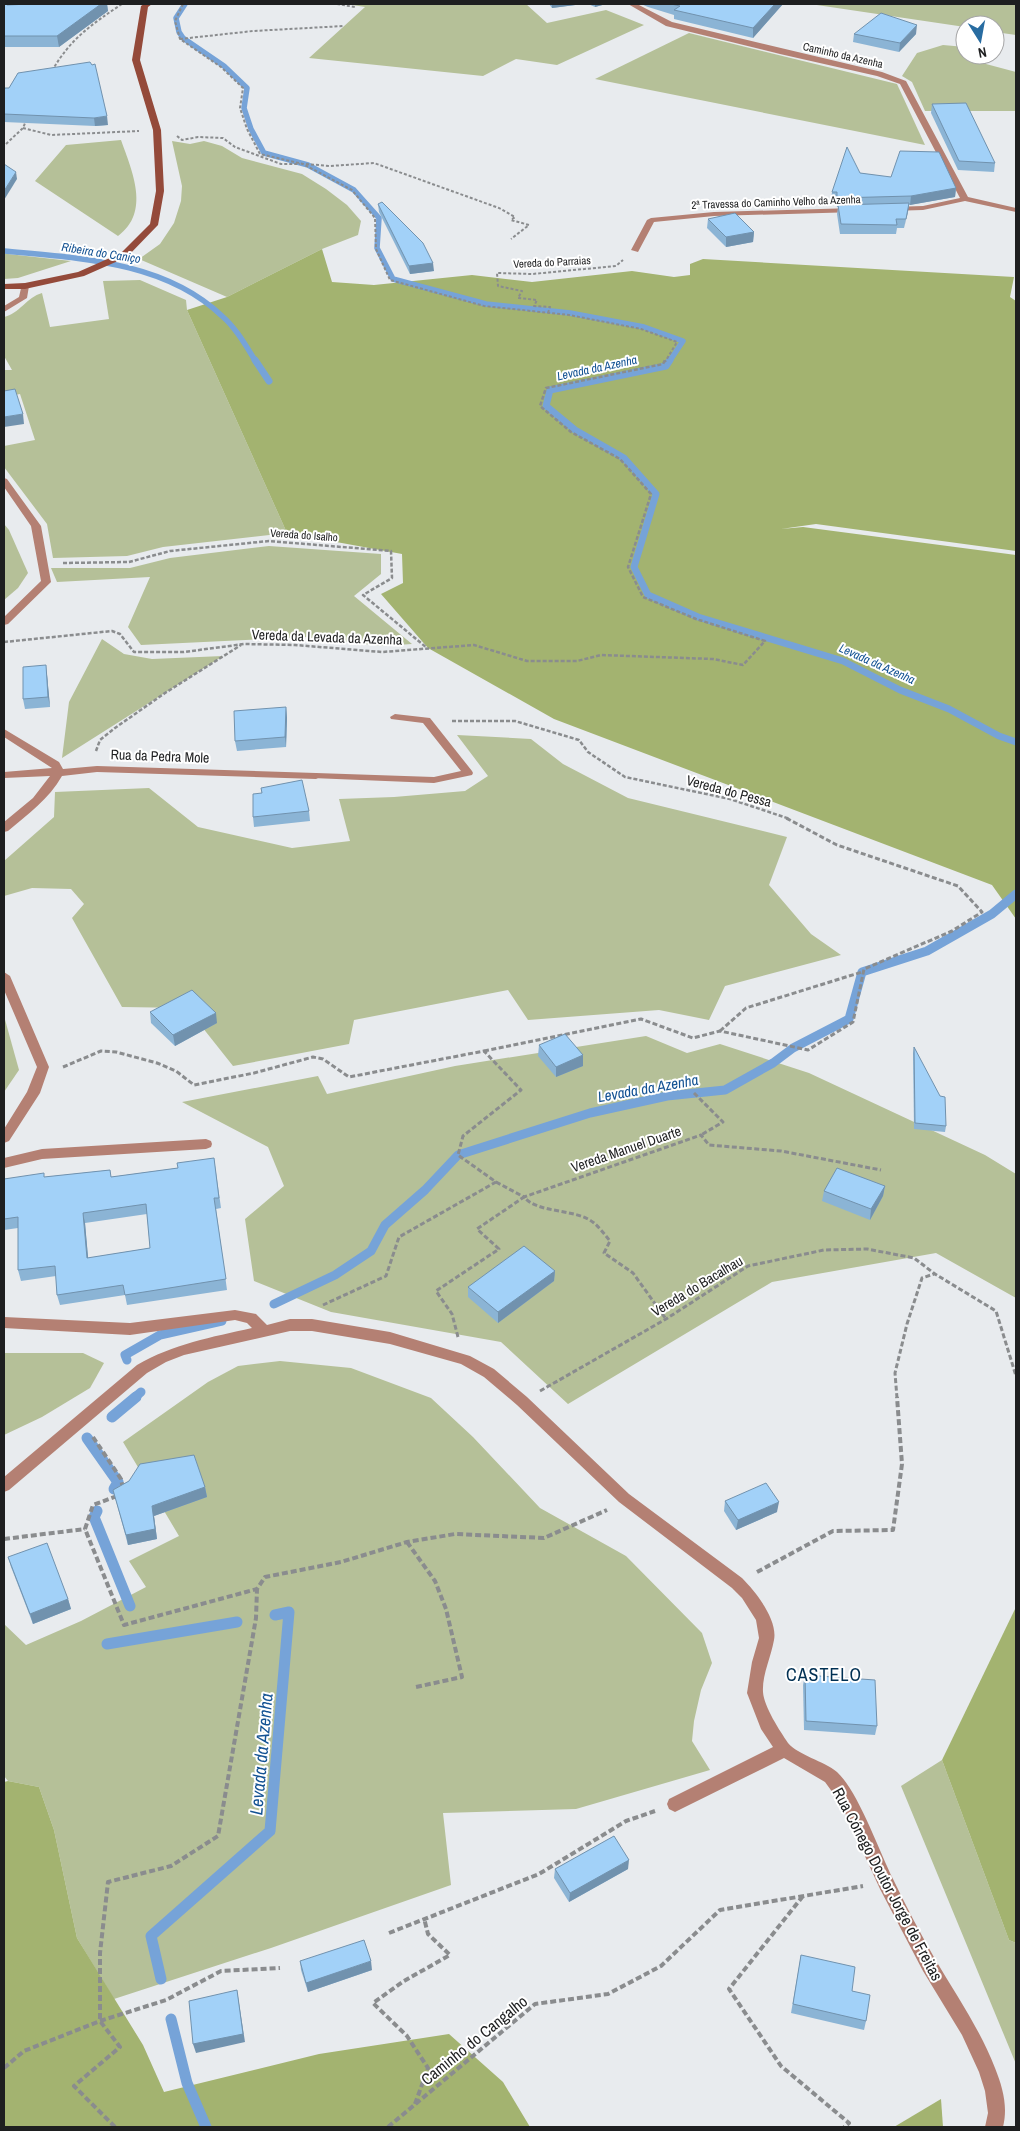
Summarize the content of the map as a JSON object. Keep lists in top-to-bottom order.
{
  "streets": {
    "street": [
      "Caminho da Azenha",
      "2ª Travessa do Caminho Velho da Azenha",
      "Rua da Pedra Mole",
      "Rua Cónego Doutor Jorge de Freitas"
    ],
    "path": [
      "Vereda do Parraias",
      "Vereda do Isalho",
      "Vereda da Levada da Azenha",
      "Vereda do Pessa",
      "Vereda Manuel Duarte",
      "Vereda do Bacalhau",
      "Caminho do Cangalho"
    ]
  },
  "crossings": [
    ["2ª Travessa do Caminho Velho da Azenha", "Vereda do Parraias"],
    ["Vereda do Parraias", "Vereda da Levada da Azenha"],
    ["Vereda do Isalho", "Vereda da Levada da Azenha"],
    ["Rua da Pedra Mole", "Vereda do Pessa"],
    ["Vereda Manuel Duarte", "Rua Cónego Doutor Jorge de Freitas"],
    ["Vereda do Bacalhau", "Rua Cónego Doutor Jorge de Freitas"],
    ["Rua Cónego Doutor Jorge de Freitas", "Caminho do Cangalho"]
  ],
  "districts": ["CASTELO"],
  "water": ["Ribeira do Caniço", "Levada da Azenha"],
  "north": "bottom"
}
